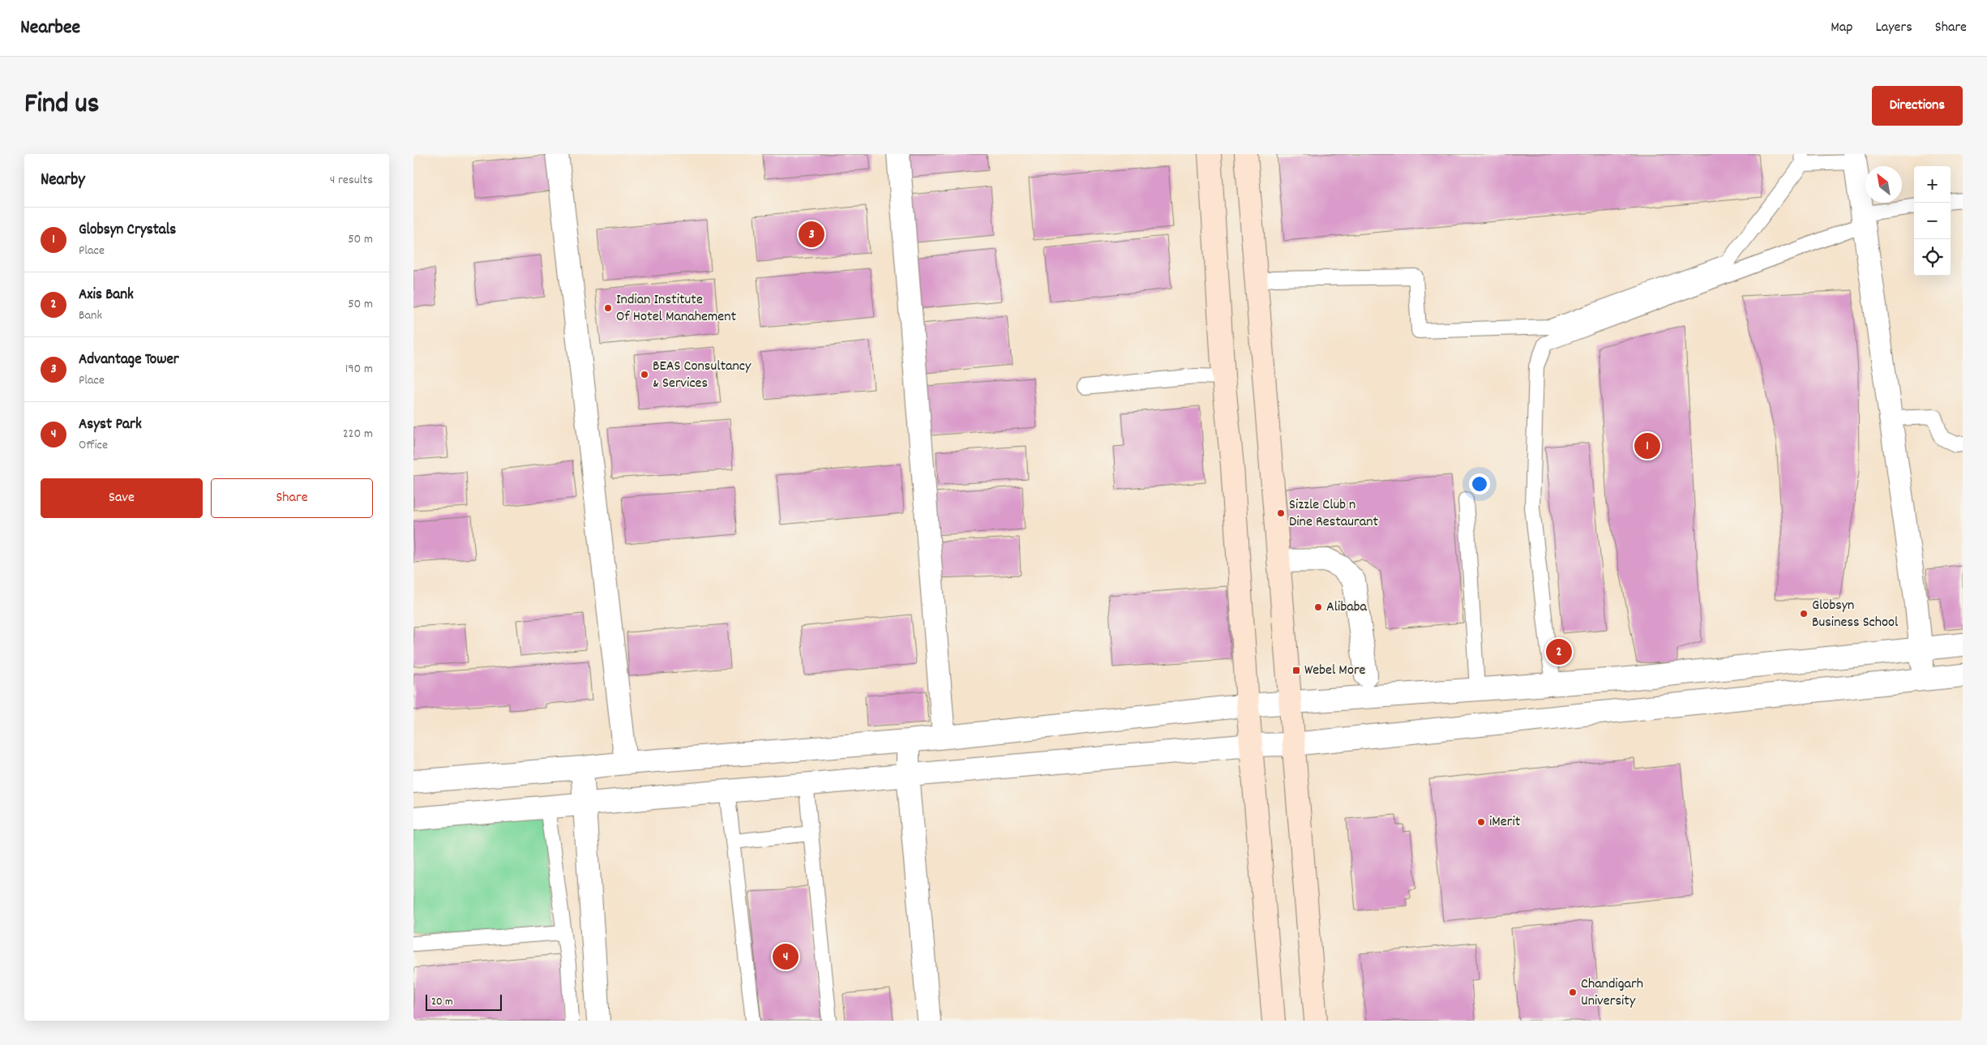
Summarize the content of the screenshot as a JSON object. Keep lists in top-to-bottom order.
{
  "places": {
    "other": [
      "Indian Institute Of Hotel Manahement",
      "BEAS Consultancy & Services",
      "Sizzle Club n Dine Restaurant",
      "Alibaba",
      "Globsyn Business School",
      "iMerit",
      "Chandigarh University"
    ],
    "transit": ["Webel More"]
  },
  "scale_bar": "20 m",
  "north": "top left",
  "page": {
    "header": "Nearbee",
    "nav": ["Map", "Layers", "Share"],
    "title": "Find us",
    "buttons": [
      "Directions",
      ["Save", "Share"]
    ],
    "heading": ["Nearby", "4 results"],
    "map_buttons": ["+", "−"],
    "list": [
      {
        "mark": "1",
        "name": "Globsyn Crystals",
        "note": "Place",
        "value": "50 m"
      },
      {
        "mark": "2",
        "name": "Axis Bank",
        "note": "Bank",
        "value": "50 m"
      },
      {
        "mark": "3",
        "name": "Advantage Tower",
        "note": "Place",
        "value": "190 m"
      },
      {
        "mark": "4",
        "name": "Asyst Park",
        "note": "Office",
        "value": "220 m"
      }
    ],
    "pins": [
      "3",
      "1",
      "2",
      "4"
    ],
    "scale": "20 m"
  }
}
